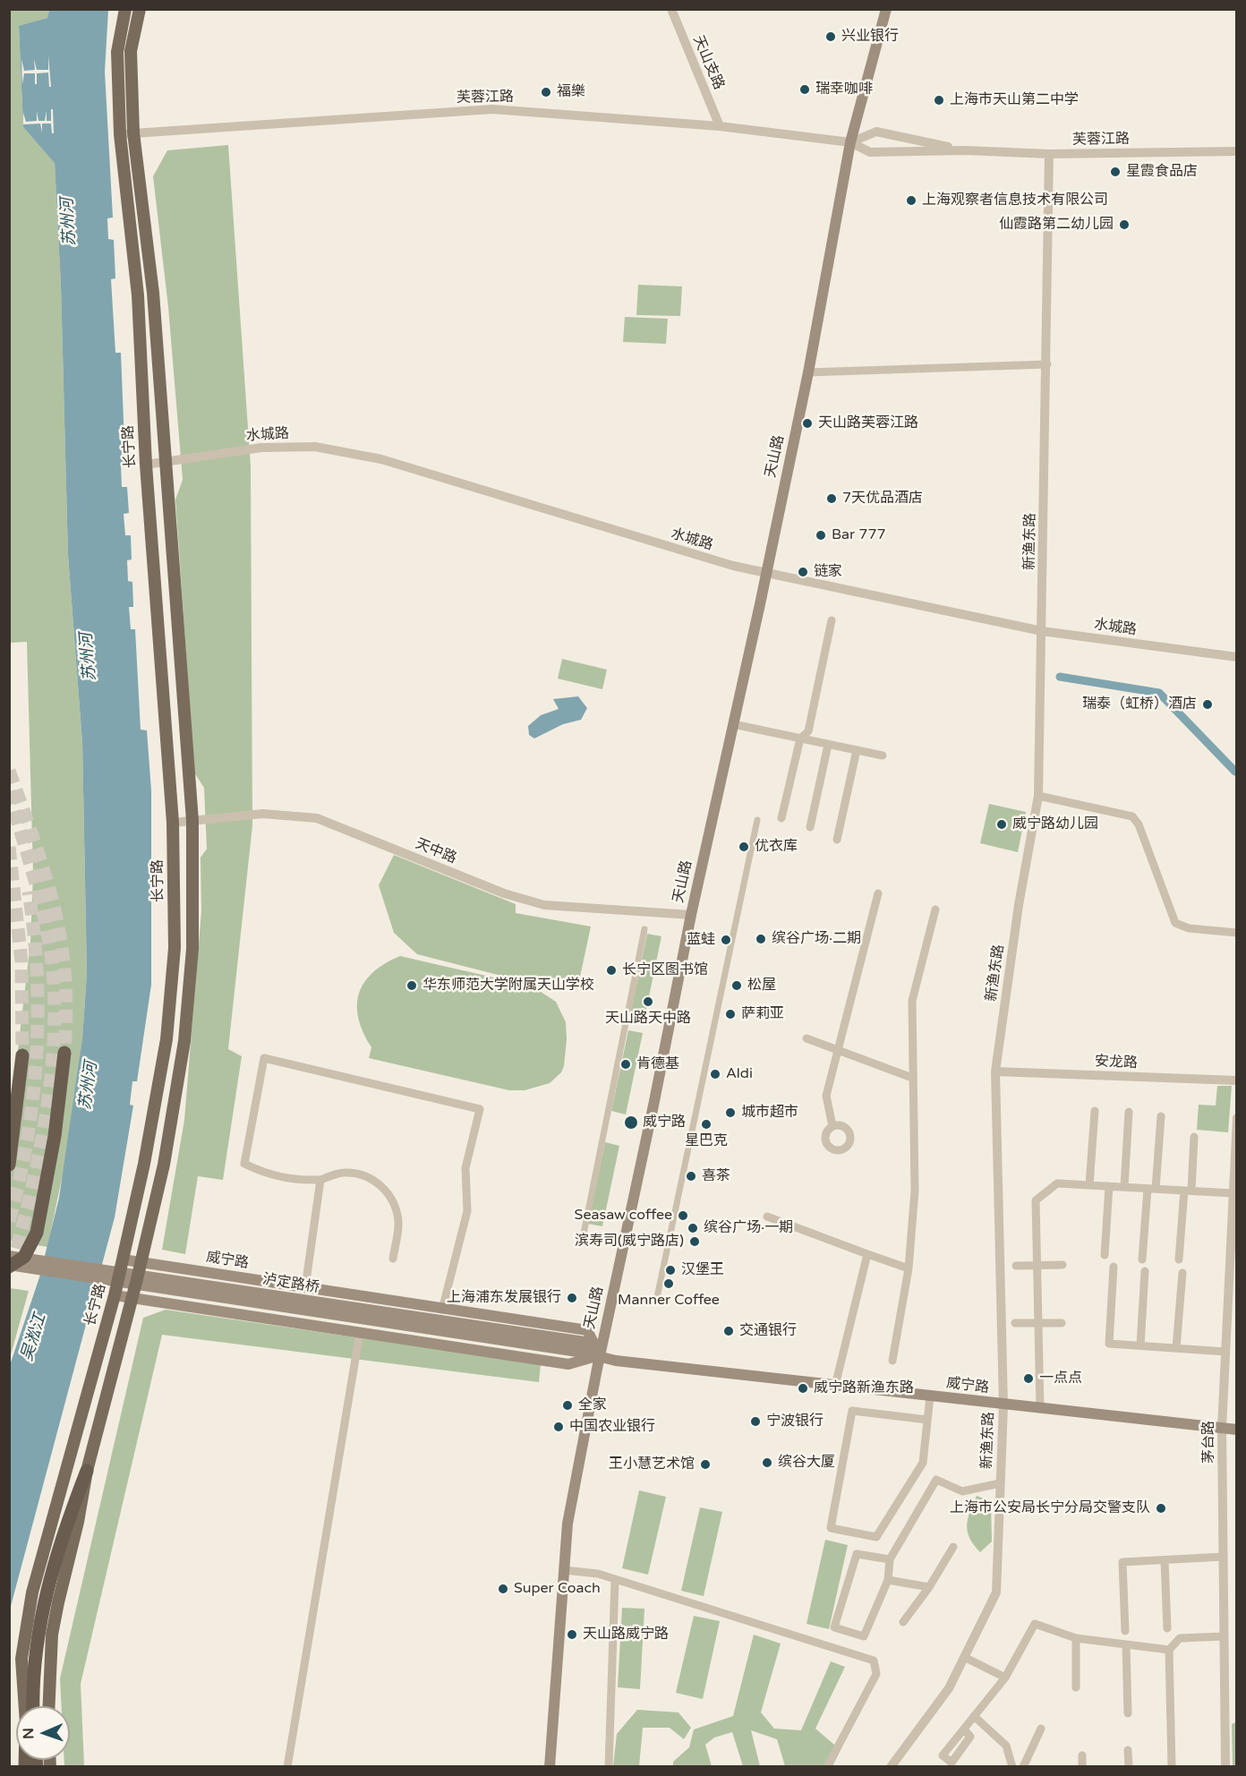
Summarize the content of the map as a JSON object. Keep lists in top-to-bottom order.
{
  "streets": {
    "main road": [
      "长宁路",
      "天山路",
      "威宁路",
      "泸定路桥"
    ],
    "street": [
      "天山支路",
      "芙蓉江路",
      "水城路",
      "新渔东路",
      "天中路",
      "安龙路",
      "茅台路"
    ]
  },
  "crossings": [
    ["天山支路", "芙蓉江路"],
    ["芙蓉江路", "长宁路"],
    ["芙蓉江路", "天山路"],
    ["芙蓉江路", "新渔东路"],
    ["水城路", "长宁路"],
    ["水城路", "天山路"],
    ["水城路", "新渔东路"],
    ["长宁路", "天中路"],
    ["长宁路", "威宁路"],
    ["天山路", "天中路"],
    ["天山路", "威宁路"],
    ["新渔东路", "安龙路"],
    ["新渔东路", "威宁路"],
    ["威宁路", "泸定路桥"],
    ["威宁路", "茅台路"]
  ],
  "water": ["苏州河", "吴淞江"],
  "places": [
    "兴业银行",
    "瑞幸咖啡",
    "福樂",
    "上海市天山第二中学",
    "星霞食品店",
    "上海观察者信息技术有限公司",
    "仙霞路第二幼儿园",
    "天山路芙蓉江路",
    "7天优品酒店",
    "Bar 777",
    "链家",
    "瑞泰（虹桥）酒店",
    "威宁路幼儿园",
    "优衣库",
    "缤谷广场·二期",
    "蓝蛙",
    "长宁区图书馆",
    "华东师范大学附属天山学校",
    "松屋",
    "天山路天中路",
    "萨莉亚",
    "肯德基",
    "Aldi",
    "城市超市",
    "威宁路",
    "星巴克",
    "喜茶",
    "Seasaw coffee",
    "缤谷广场·一期",
    "滨寿司(威宁路店)",
    "汉堡王",
    "Manner Coffee",
    "上海浦东发展银行",
    "交通银行",
    "一点点",
    "威宁路新渔东路",
    "全家",
    "宁波银行",
    "中国农业银行",
    "缤谷大厦",
    "王小慧艺术馆",
    "上海市公安局长宁分局交警支队",
    "Super Coach",
    "天山路威宁路"
  ],
  "north": "left"
}
